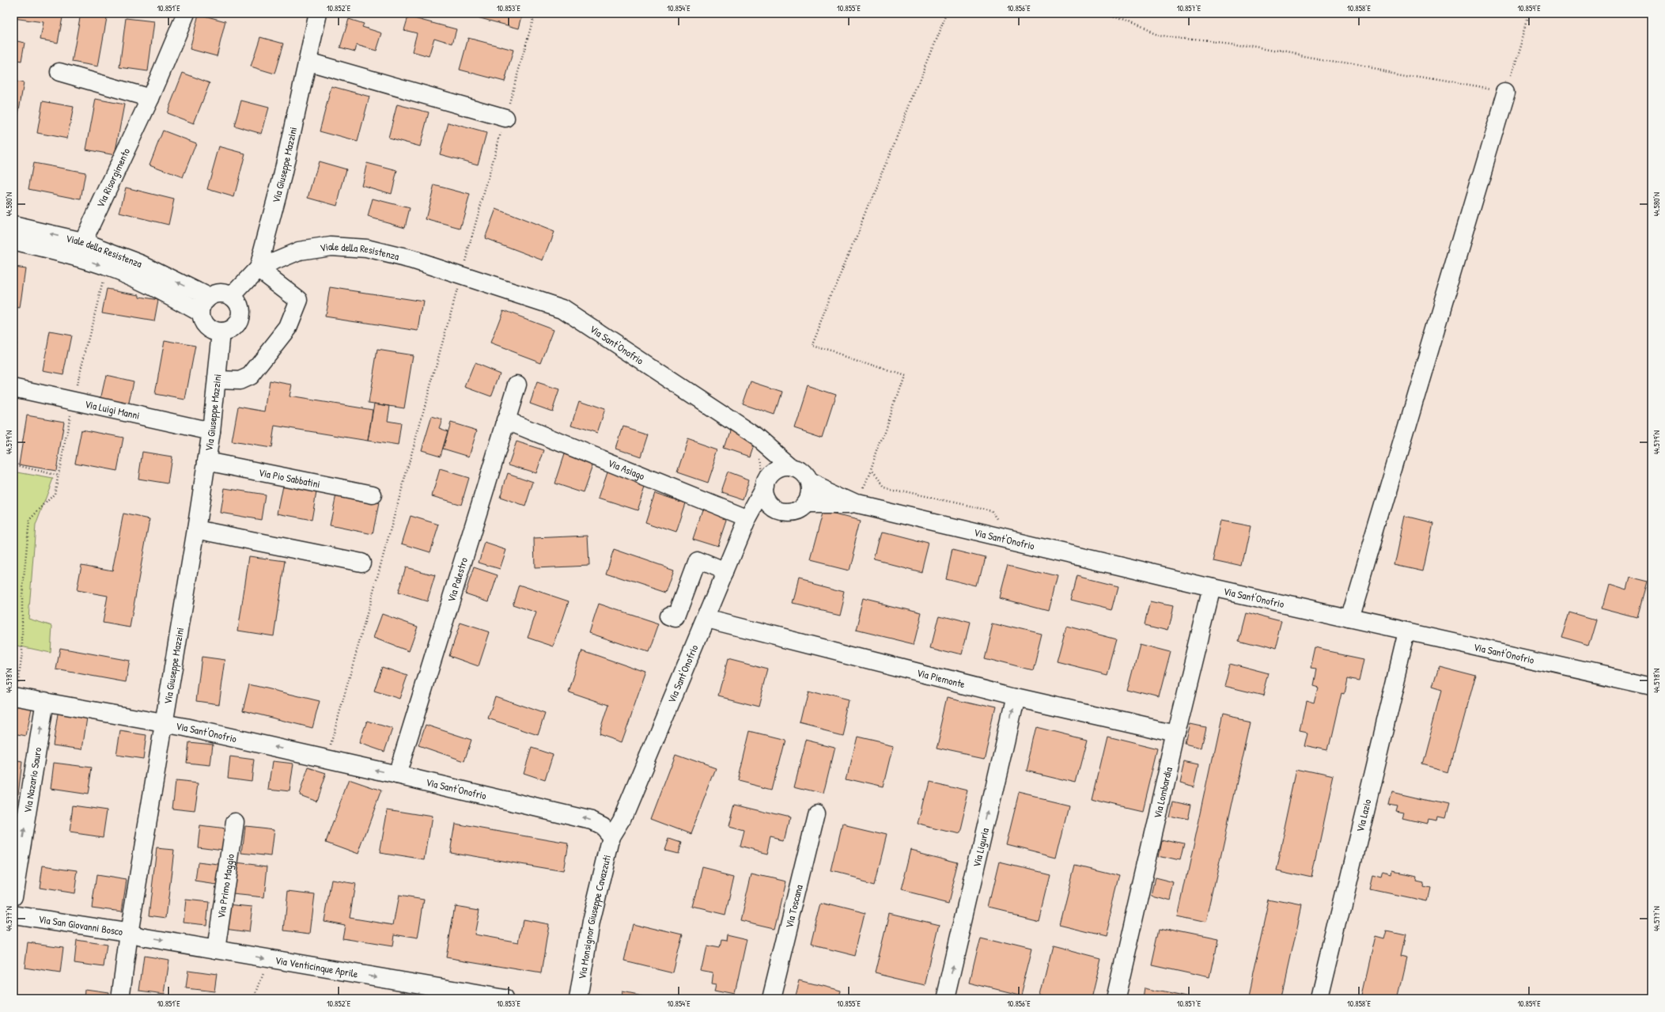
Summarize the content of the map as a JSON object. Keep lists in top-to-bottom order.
{
  "streets": {
    "street": [
      "Via Giuseppe Mazzini",
      "Via Risorgimento",
      "Viale della Resistenza",
      "Via Sant'Onofrio",
      "Via Luigi Manni",
      "Via Asiago",
      "Via Pio Sabbatini",
      "Via Palestro",
      "Via Piemonte",
      "Via Nazario Sauro",
      "Via Lombardia",
      "Via Lazio",
      "Via Liguria",
      "Via Primo Maggio",
      "Via Toscana",
      "Via Monsignor Giuseppe Cavazzuti",
      "Via San Giovanni Bosco",
      "Via Venticinque Aprile"
    ]
  },
  "crossings": [
    ["Via Giuseppe Mazzini", "Viale della Resistenza"],
    ["Via Giuseppe Mazzini", "Via Sant'Onofrio"],
    ["Via Giuseppe Mazzini", "Via Luigi Manni"],
    ["Via Giuseppe Mazzini", "Via Pio Sabbatini"],
    ["Via Giuseppe Mazzini", "Via San Giovanni Bosco"],
    ["Via Giuseppe Mazzini", "Via Venticinque Aprile"],
    ["Via Risorgimento", "Viale della Resistenza"],
    ["Viale della Resistenza", "Via Sant'Onofrio"],
    ["Via Sant'Onofrio", "Via Asiago"],
    ["Via Sant'Onofrio", "Via Palestro"],
    ["Via Sant'Onofrio", "Via Piemonte"],
    ["Via Sant'Onofrio", "Via Nazario Sauro"],
    ["Via Sant'Onofrio", "Via Lombardia"],
    ["Via Sant'Onofrio", "Via Lazio"],
    ["Via Sant'Onofrio", "Via Monsignor Giuseppe Cavazzuti"],
    ["Via Asiago", "Via Palestro"],
    ["Via Piemonte", "Via Lombardia"],
    ["Via Piemonte", "Via Liguria"],
    ["Via Primo Maggio", "Via Venticinque Aprile"],
    ["Via San Giovanni Bosco", "Via Venticinque Aprile"]
  ],
  "one_way": ["Via Nazario Sauro", "Via Liguria", "Via Venticinque Aprile"],
  "coordinates": [
    "10.851°E",
    "10.852°E",
    "10.853°E",
    "10.854°E",
    "10.855°E",
    "10.856°E",
    "10.857°E",
    "10.858°E",
    "10.859°E",
    "44.580°N",
    "44.579°N",
    "44.578°N",
    "44.577°N"
  ]
}
